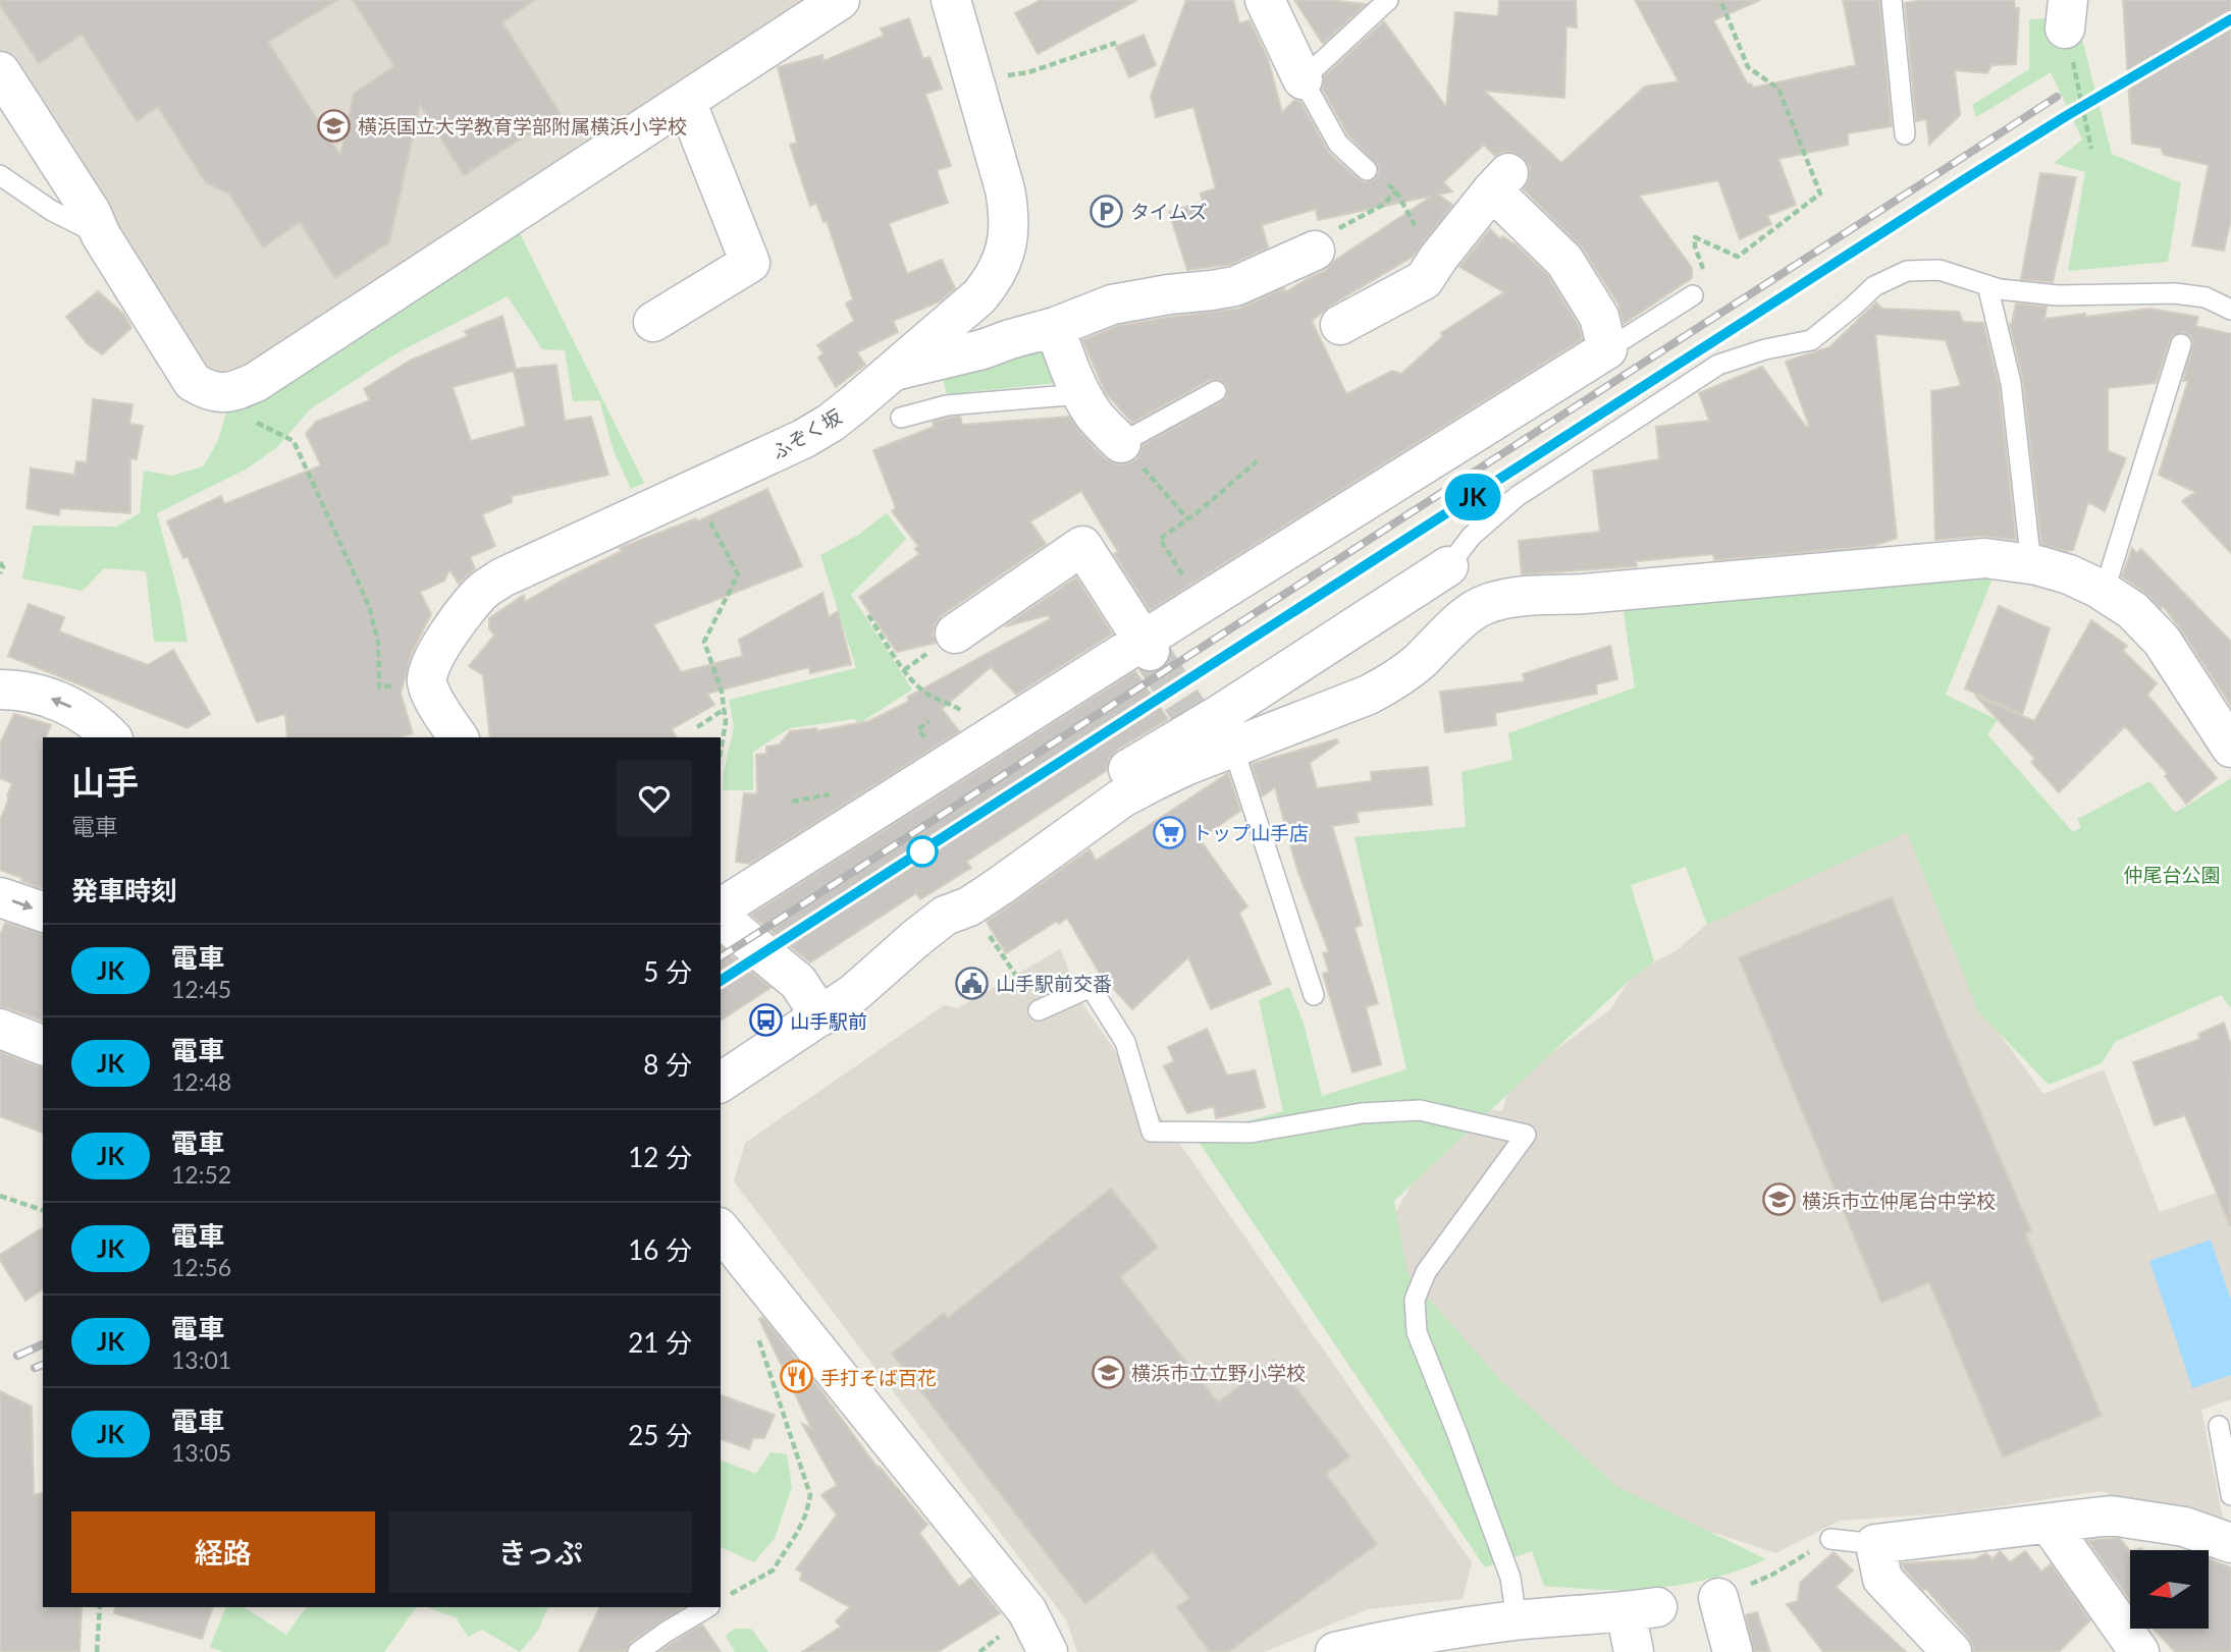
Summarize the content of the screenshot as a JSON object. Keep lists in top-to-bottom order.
{
  "streets": {
    "street": ["ふぞく坂"]
  },
  "parks": ["仲尾台公園"],
  "places": {
    "school or university": ["横浜国立大学教育学部附属横浜小学校", "横浜市立仲尾台中学校", "横浜市立立野小学校"],
    "parking": ["タイムズ"],
    "supermarket": ["トップ山手店"],
    "public building": ["山手駅前交番"],
    "bus stop": ["山手駅前"],
    "restaurant": ["手打そば百花"]
  },
  "north": "left",
  "page": {
    "on_map": "JK",
    "heading": [
      ["山手", "電車"],
      "発車時刻"
    ],
    "list": [
      {
        "mark": "JK",
        "name": "電車",
        "note": "12:45",
        "value": "5 分"
      },
      {
        "mark": "JK",
        "name": "電車",
        "note": "12:48",
        "value": "8 分"
      },
      {
        "mark": "JK",
        "name": "電車",
        "note": "12:52",
        "value": "12 分"
      },
      {
        "mark": "JK",
        "name": "電車",
        "note": "12:56",
        "value": "16 分"
      },
      {
        "mark": "JK",
        "name": "電車",
        "note": "13:01",
        "value": "21 分"
      },
      {
        "mark": "JK",
        "name": "電車",
        "note": "13:05",
        "value": "25 分"
      }
    ],
    "buttons": ["経路", "きっぷ"]
  }
}
